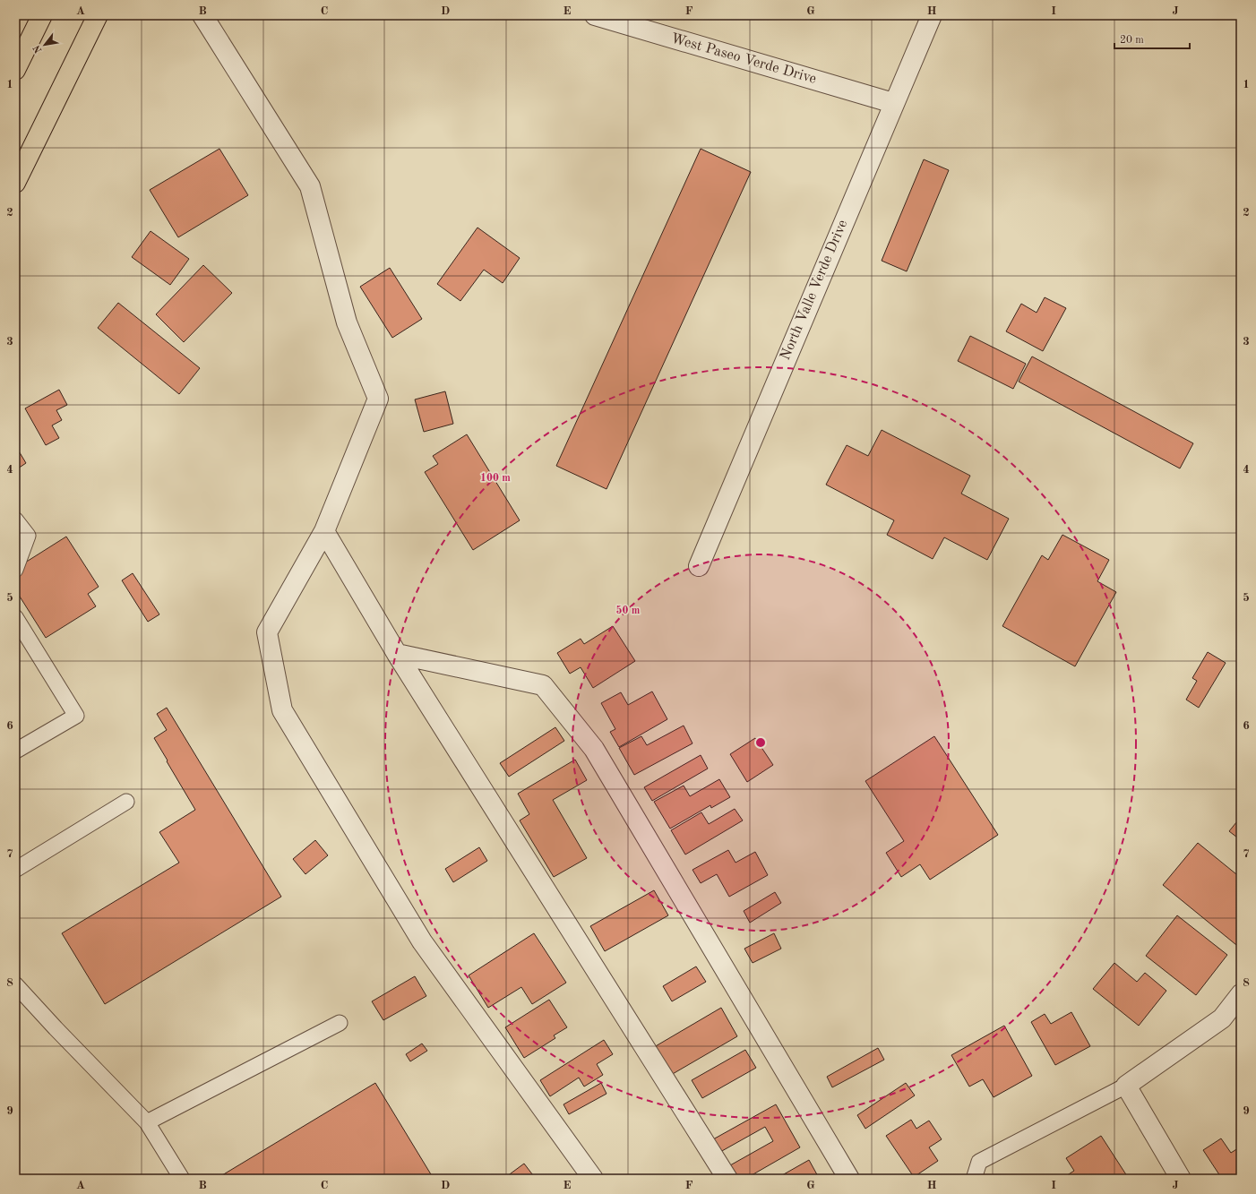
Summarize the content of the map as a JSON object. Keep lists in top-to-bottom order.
{
  "streets": {
    "street": ["West Paseo Verde Drive", "North Valle Verde Drive"]
  },
  "crossings": [
    ["West Paseo Verde Drive", "North Valle Verde Drive"]
  ],
  "scale_bar": "20 m",
  "north": "bottom left",
  "grid": {
    "columns": [
      "A",
      "B",
      "C",
      "D",
      "E",
      "F",
      "G",
      "H",
      "I",
      "J"
    ],
    "rows": [
      "1",
      "2",
      "3",
      "4",
      "5",
      "6",
      "7",
      "8",
      "9"
    ]
  },
  "rings": ["100 m", "50 m"]
}
